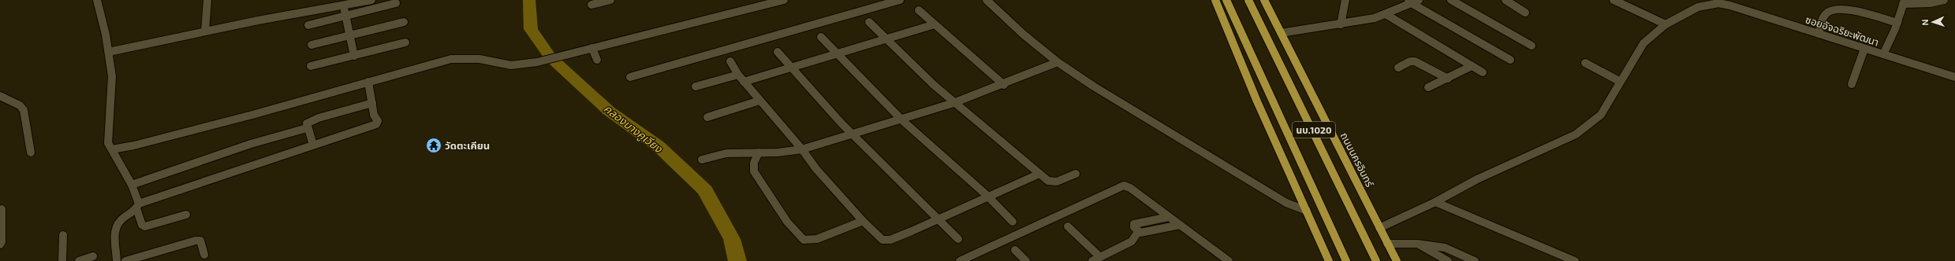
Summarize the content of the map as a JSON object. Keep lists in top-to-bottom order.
{
  "streets": {
    "main road": ["นบ.1020", "ถนนนครอินทร์"],
    "street": ["ซอยอัจฉริยะพัฒนา"]
  },
  "water": ["คลองบางคูเวียง"],
  "places": {
    "temple": ["วัดตะเคียน"]
  },
  "north": "left"
}
